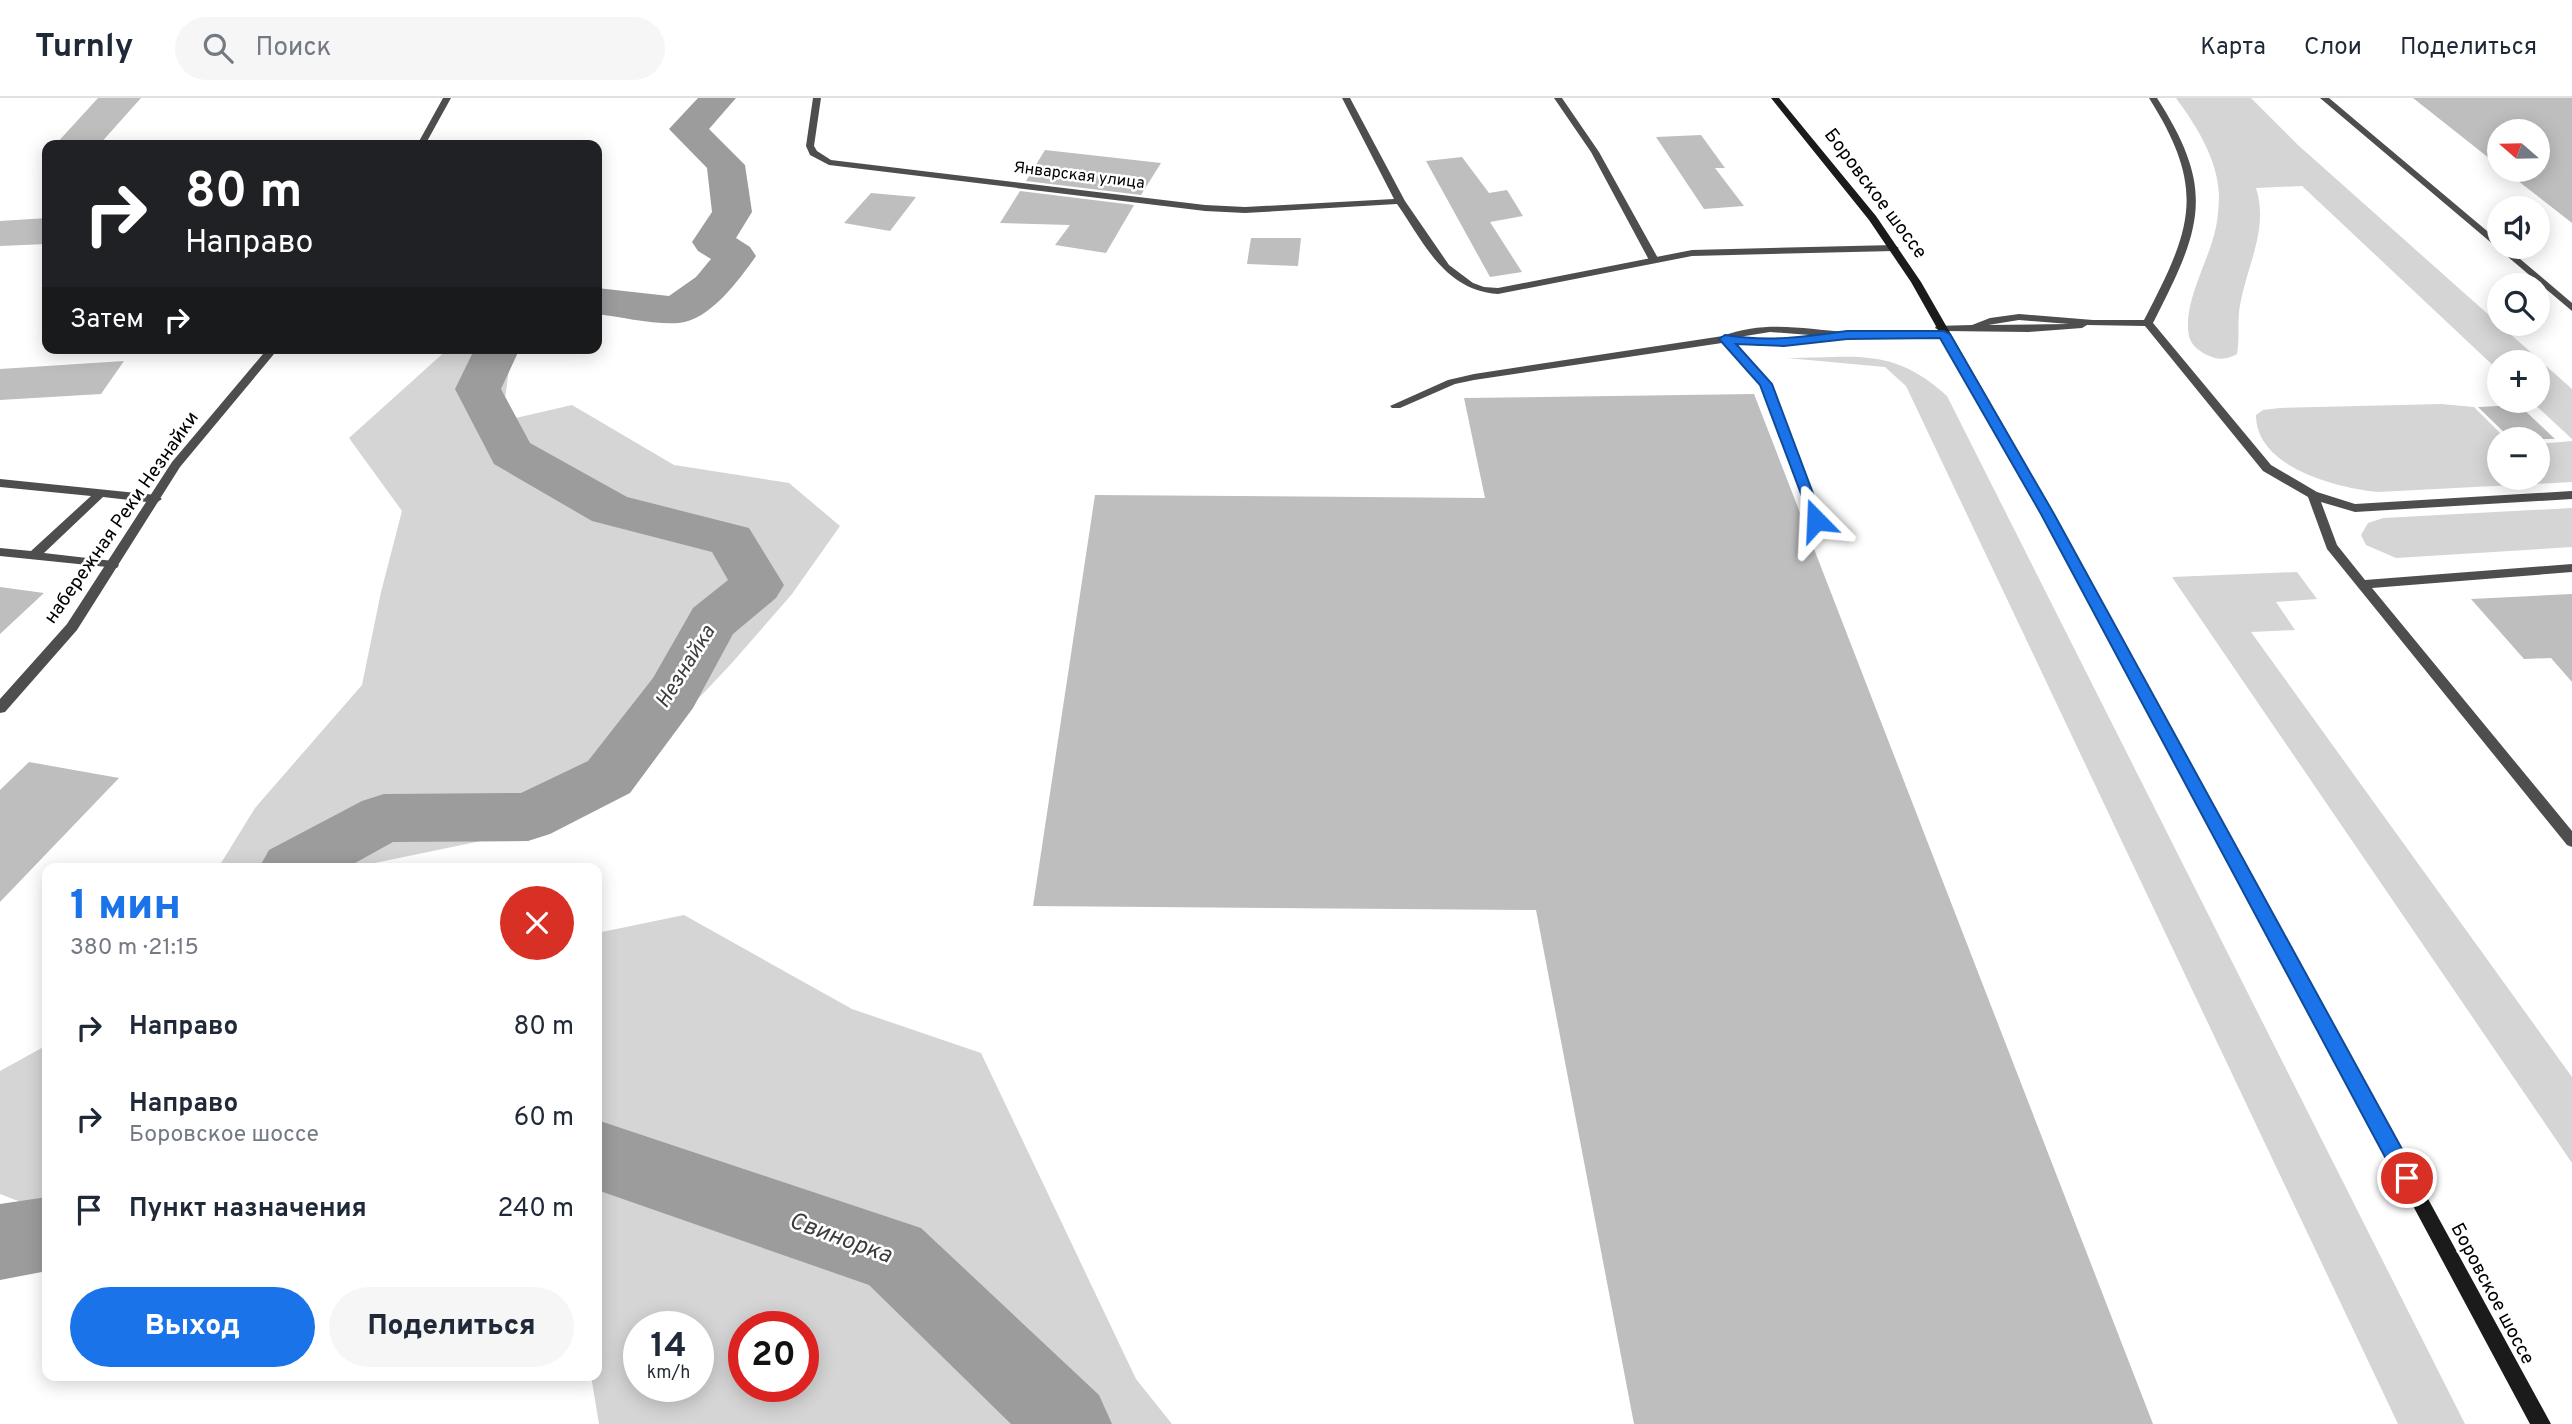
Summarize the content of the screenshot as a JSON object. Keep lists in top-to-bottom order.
{
  "streets": {
    "main road": ["Боровское шоссе"],
    "street": ["Январская улица", "набережная Реки Незнайки"]
  },
  "water": ["Незнайка", "Свинорка"],
  "north": "left",
  "page": {
    "header": "Turnly",
    "search": "Поиск",
    "nav": ["Карта", "Слои", "Поделиться"],
    "map_buttons": ["+", "−"],
    "turn": ["80 m", "Направо"],
    "then": "Затем",
    "heading": ["1 мин", "380 m · 21:15"],
    "list": [
      {
        "name": "Направо",
        "value": "80 m"
      },
      {
        "name": "Направо",
        "note": "Боровское шоссе",
        "value": "60 m"
      },
      {
        "name": "Пункт назначения",
        "value": "240 m"
      }
    ],
    "buttons": ["Выход", "Поделиться"],
    "speed": "14 km/h",
    "limit": "20"
  }
}
